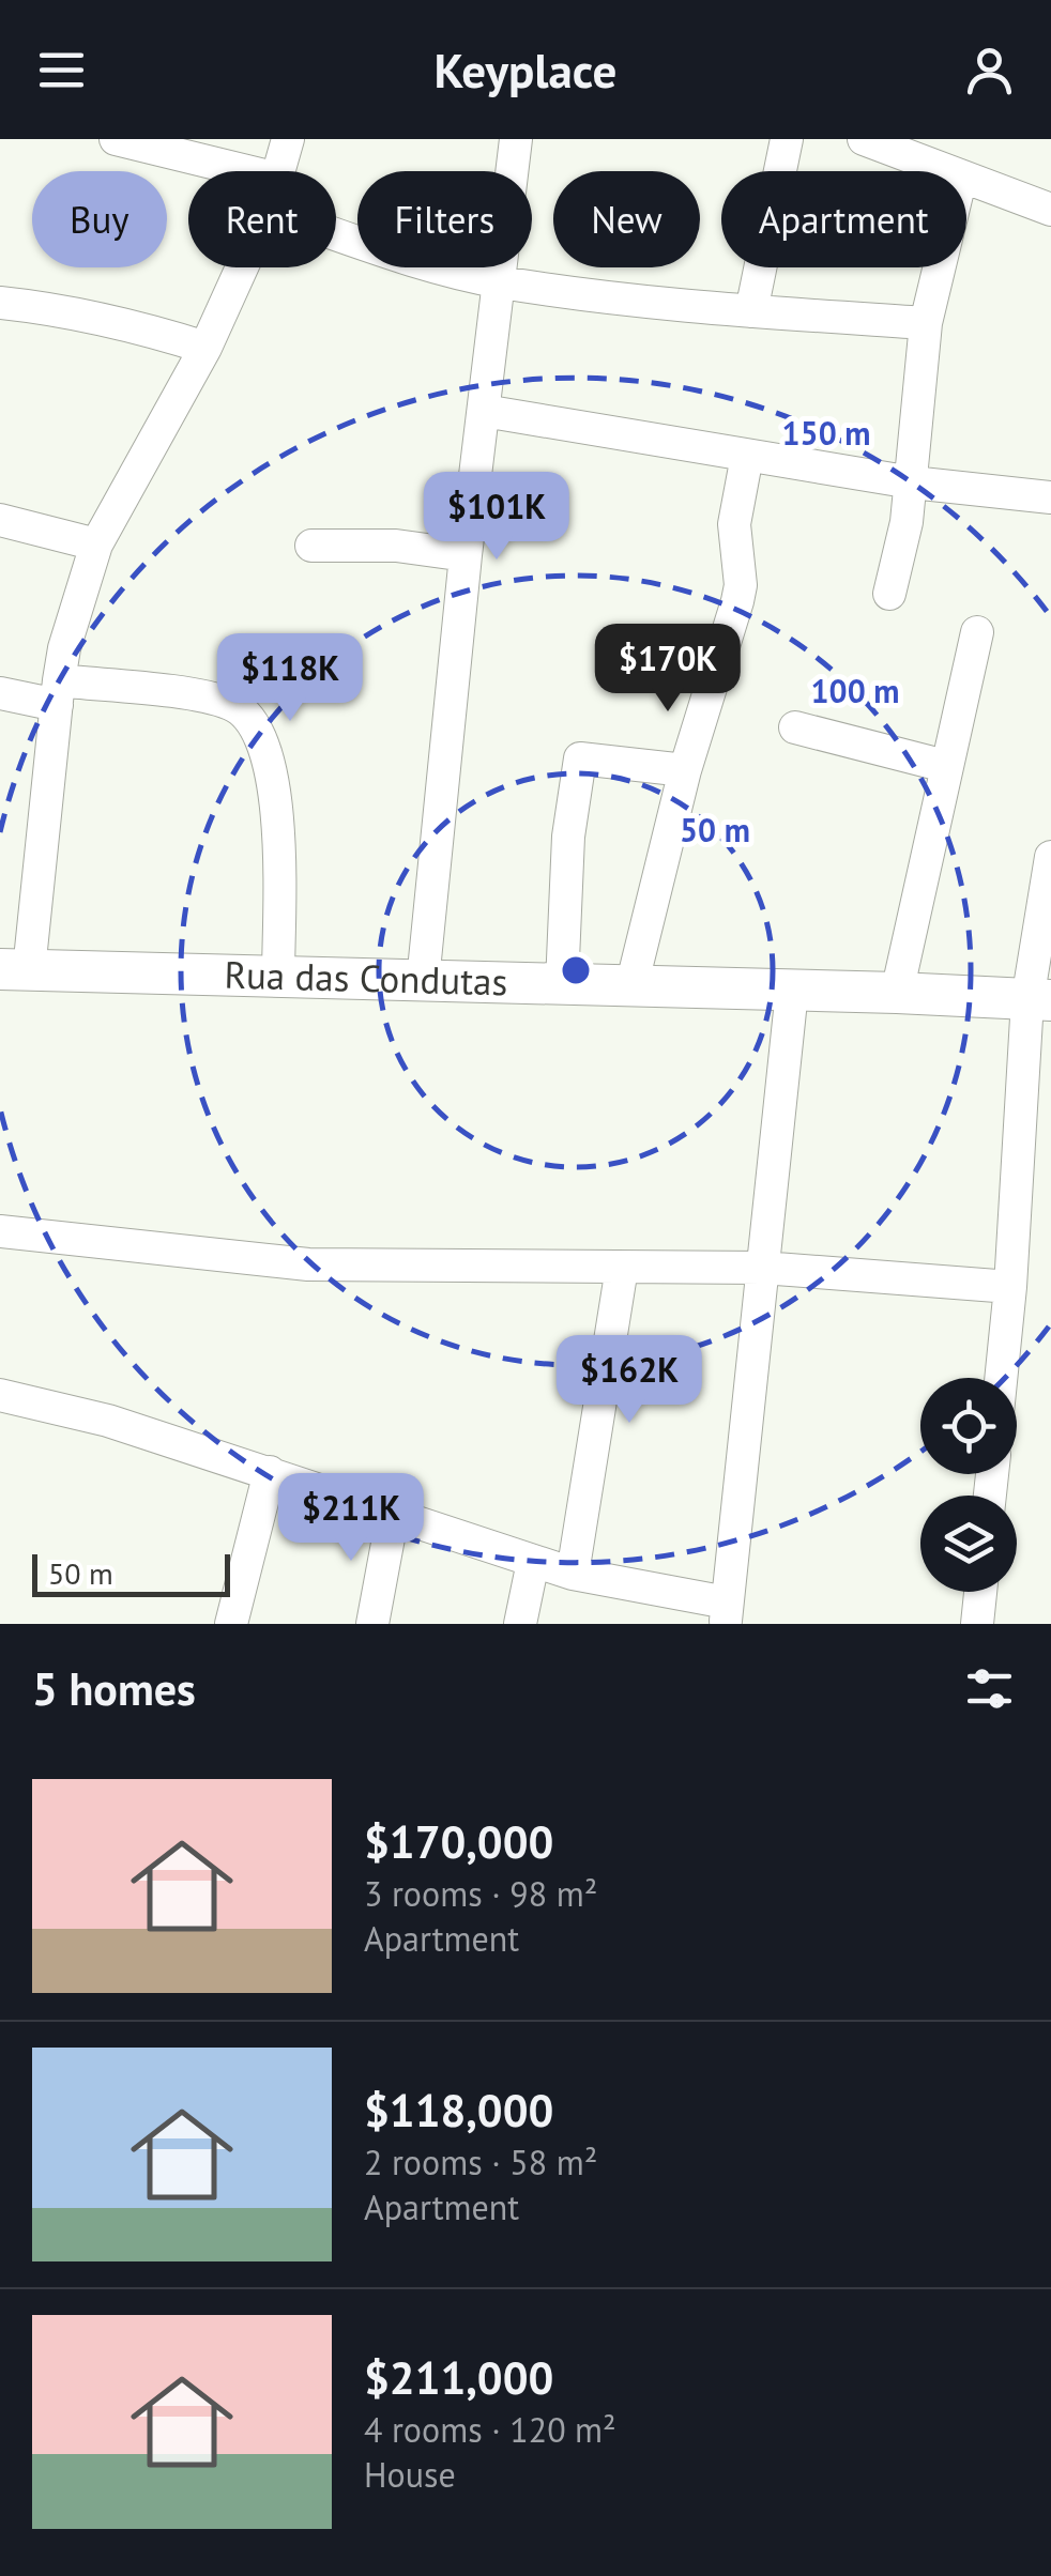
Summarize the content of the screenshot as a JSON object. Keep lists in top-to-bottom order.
{
  "streets": {
    "street": ["Rua das Condutas"]
  },
  "scale_bar": "50 m",
  "page": {
    "header": "Keyplace",
    "chip": [
      "Buy",
      "Rent",
      "Filters",
      "New",
      "Apartment"
    ],
    "price": [
      "$101K",
      "$170K",
      "$118K",
      "$162K",
      "$211K"
    ],
    "scale": "50 m",
    "heading": "5 homes",
    "list": [
      {
        "name": "$170,000",
        "note": "3 rooms · 98 m² · Apartment"
      },
      {
        "name": "$118,000",
        "note": "2 rooms · 58 m² · Apartment"
      },
      {
        "name": "$211,000",
        "note": "4 rooms · 120 m² · House"
      }
    ]
  },
  "rings": ["150 m", "100 m", "50 m"]
}
